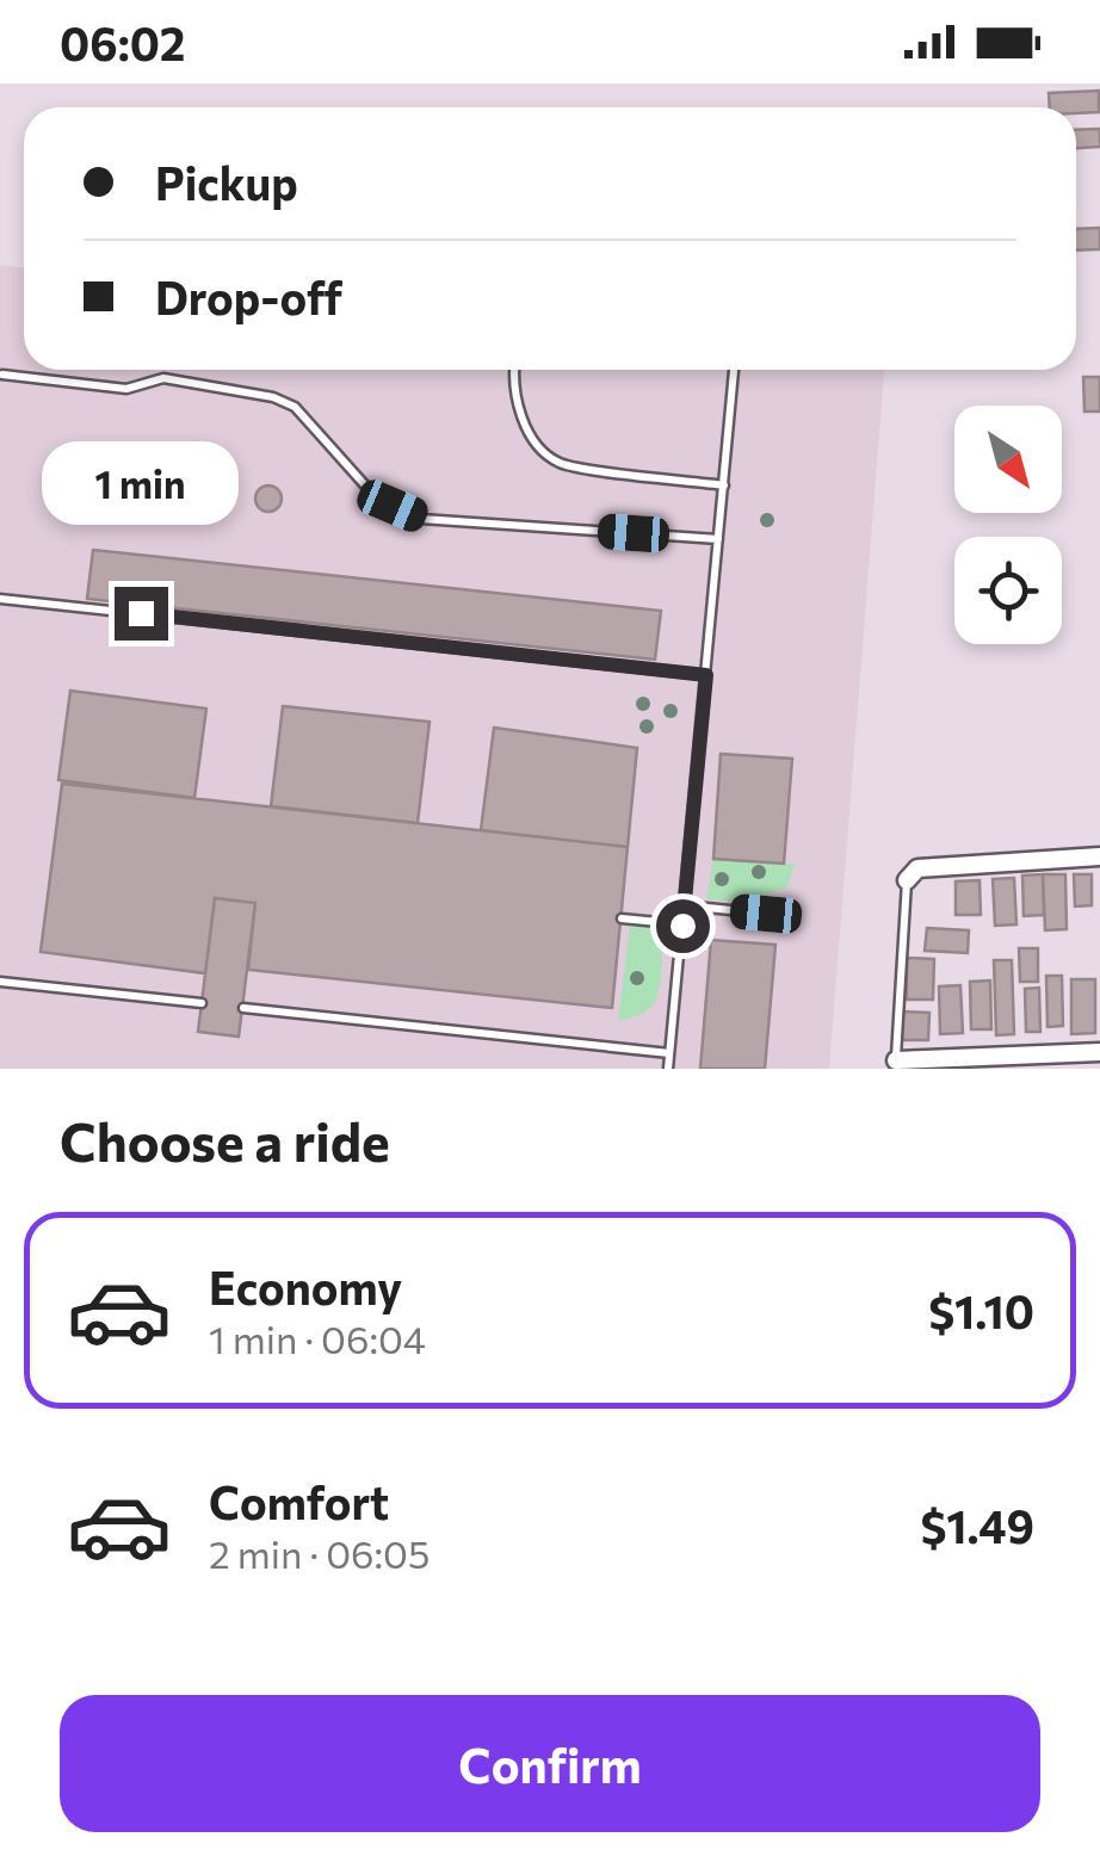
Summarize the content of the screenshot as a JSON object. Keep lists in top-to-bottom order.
{
  "north": "bottom right",
  "page": {
    "status": "06:02",
    "banner": ["Pickup", "Drop-off"],
    "bubble": "1 min",
    "heading": "Choose a ride",
    "list": [
      {
        "name": "Economy",
        "note": "1 min · 06:04",
        "value": "$1.10"
      },
      {
        "name": "Comfort",
        "note": "2 min · 06:05",
        "value": "$1.49"
      }
    ],
    "buttons": "Confirm"
  }
}
